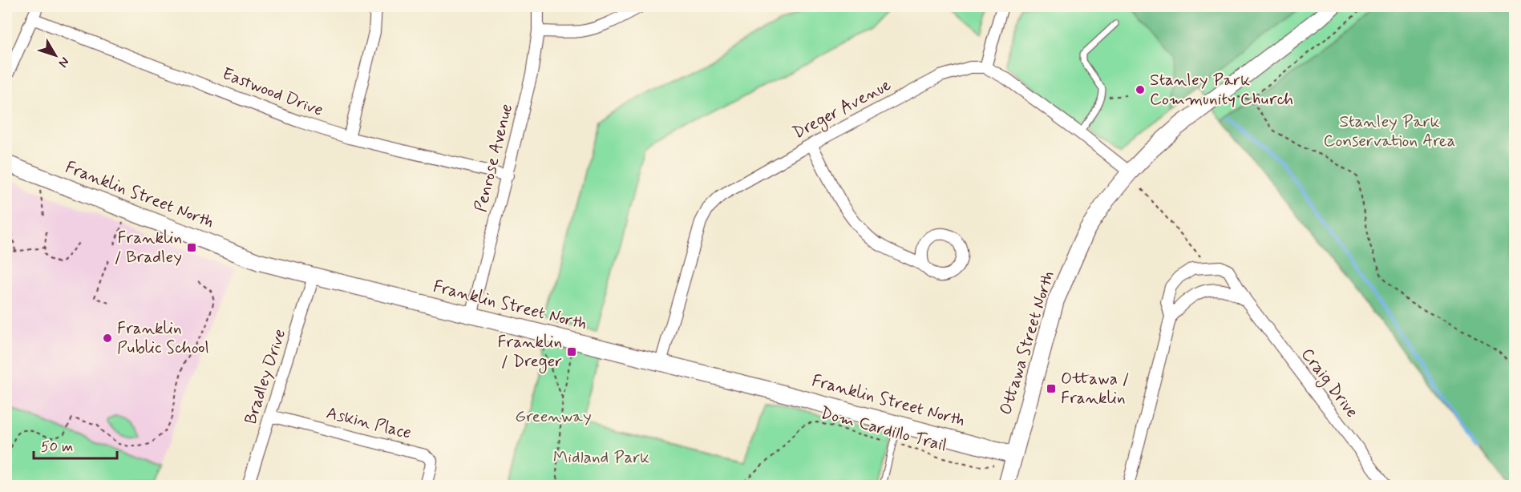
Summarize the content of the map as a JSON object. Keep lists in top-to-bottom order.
{
  "streets": {
    "street": [
      "Eastwood Drive",
      "Dreger Avenue",
      "Penrose Avenue",
      "Franklin Street North",
      "Ottawa Street North",
      "Bradley Drive",
      "Craig Drive",
      "Askin Place"
    ],
    "path": ["Dom Cardillo Trail"]
  },
  "crossings": [
    ["Eastwood Drive", "Penrose Avenue"],
    ["Dreger Avenue", "Franklin Street North"],
    ["Penrose Avenue", "Franklin Street North"],
    ["Franklin Street North", "Ottawa Street North"],
    ["Franklin Street North", "Bradley Drive"],
    ["Franklin Street North", "Dom Cardillo Trail"],
    ["Ottawa Street North", "Dom Cardillo Trail"],
    ["Bradley Drive", "Askin Place"]
  ],
  "parks": ["Stanley Park Conservation Area", "Greenway", "Midland Park"],
  "places": {
    "other": ["Stanley Park Community Church", "Franklin Public School"],
    "transit": ["Franklin / Bradley", "Franklin / Dreger", "Ottawa / Franklin"]
  },
  "scale_bar": "50 m",
  "north": "bottom right"
}
